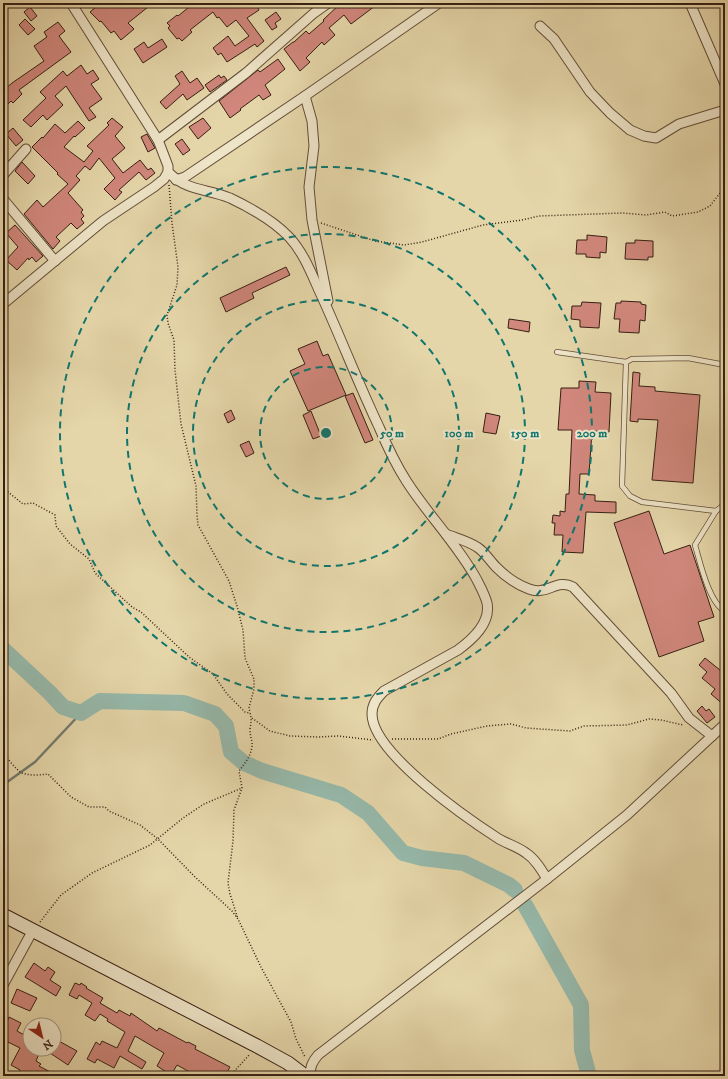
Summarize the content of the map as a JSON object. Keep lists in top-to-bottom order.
{
  "north": "bottom right",
  "rings": [
    "50 m",
    "100 m",
    "150 m",
    "200 m"
  ]
}
